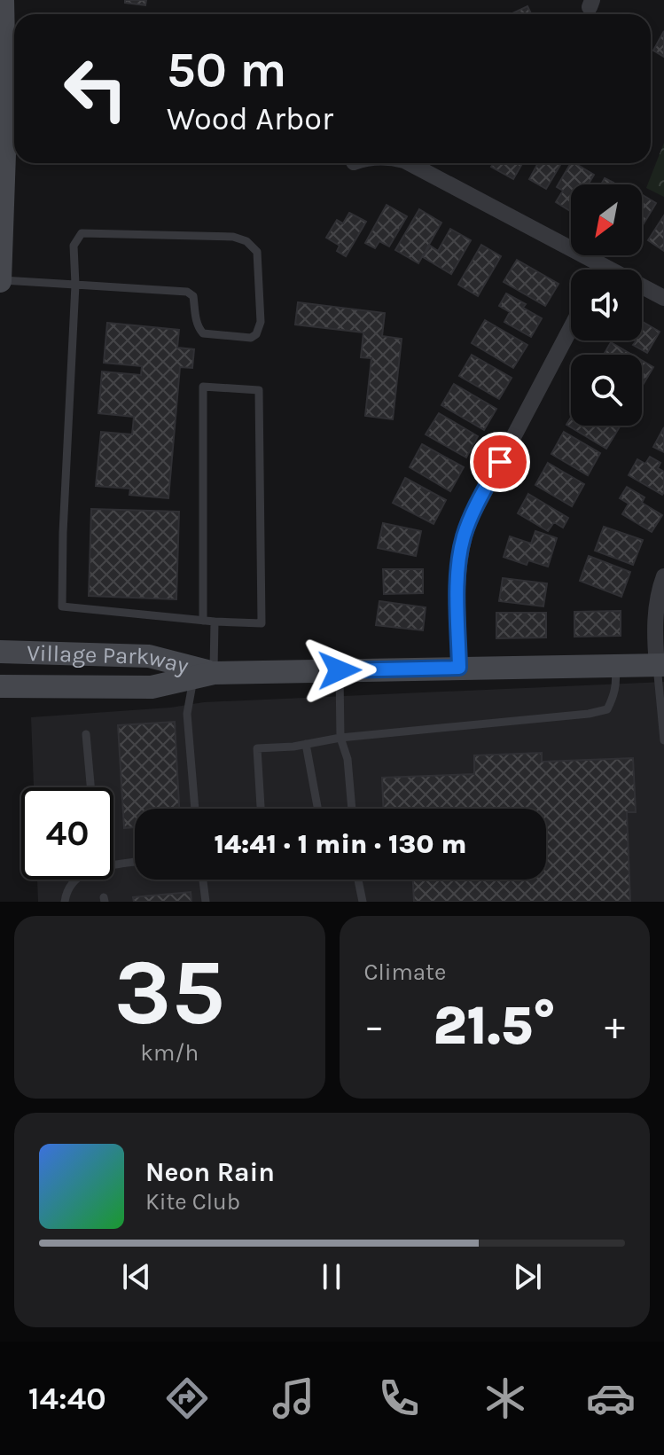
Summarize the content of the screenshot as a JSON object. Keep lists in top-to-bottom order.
{
  "streets": {
    "street": ["Village Parkway"]
  },
  "north": "bottom left",
  "page": {
    "turn": ["50 m", "Wood Arbor"],
    "limit": "40",
    "trip": "14:41 · 1 min · 130 m",
    "tile": [
      ["35", "km/h"],
      "Climate"
    ],
    "heat": ["−", "21.5°", "+"],
    "song": ["Neon Rain", "Kite Club"],
    "tabs": "14:40"
  }
}
